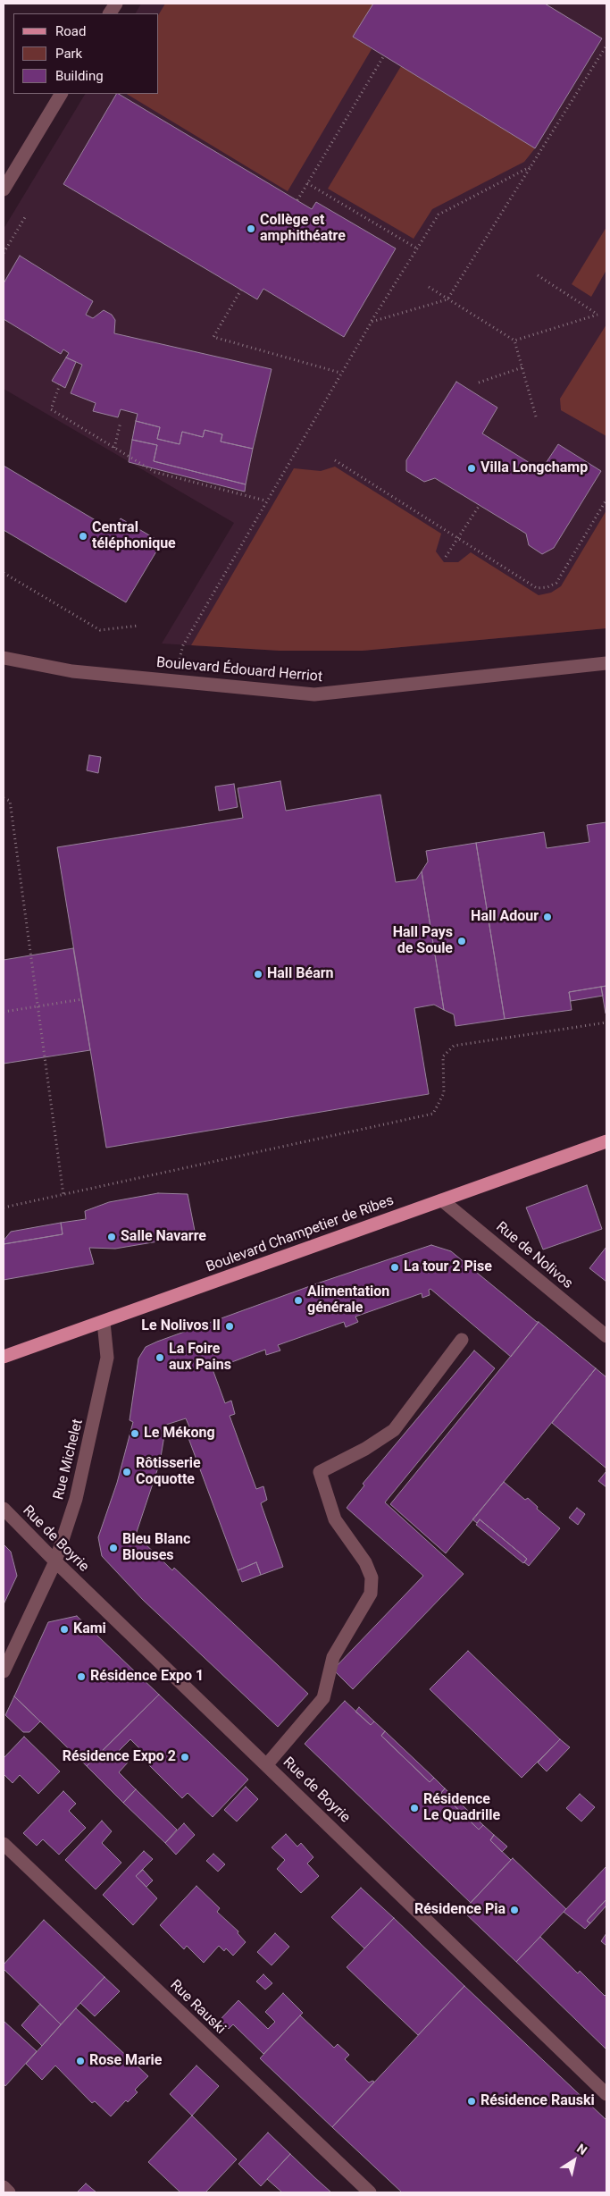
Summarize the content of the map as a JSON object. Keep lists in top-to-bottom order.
{
  "streets": {
    "main road": ["Boulevard Champetier de Ribes"],
    "street": [
      "Boulevard Édouard Herriot",
      "Rue de Nolivos",
      "Rue Michelet",
      "Rue de Boyrie",
      "Rue Rauski"
    ]
  },
  "crossings": [
    ["Boulevard Champetier de Ribes", "Rue de Nolivos"],
    ["Boulevard Champetier de Ribes", "Rue Michelet"],
    ["Rue Michelet", "Rue de Boyrie"]
  ],
  "places": [
    "Collège et amphithéatre",
    "Villa Longchamp",
    "Central téléphonique",
    "Hall Adour",
    "Hall Pays de Soule",
    "Hall Béarn",
    "Salle Navarre",
    "La tour 2 Pise",
    "Alimentation générale",
    "Le Nolivos II",
    "La Foire aux Pains",
    "Le Mékong",
    "Rôtisserie Coquotte",
    "Bleu Blanc Blouses",
    "Kami",
    "Résidence Expo 1",
    "Résidence Expo 2",
    "Résidence Le Quadrille",
    "Résidence Pia",
    "Rose Marie",
    "Résidence Rauski"
  ],
  "legend": ["Road", "Park", "Building"],
  "north": "top right"
}
